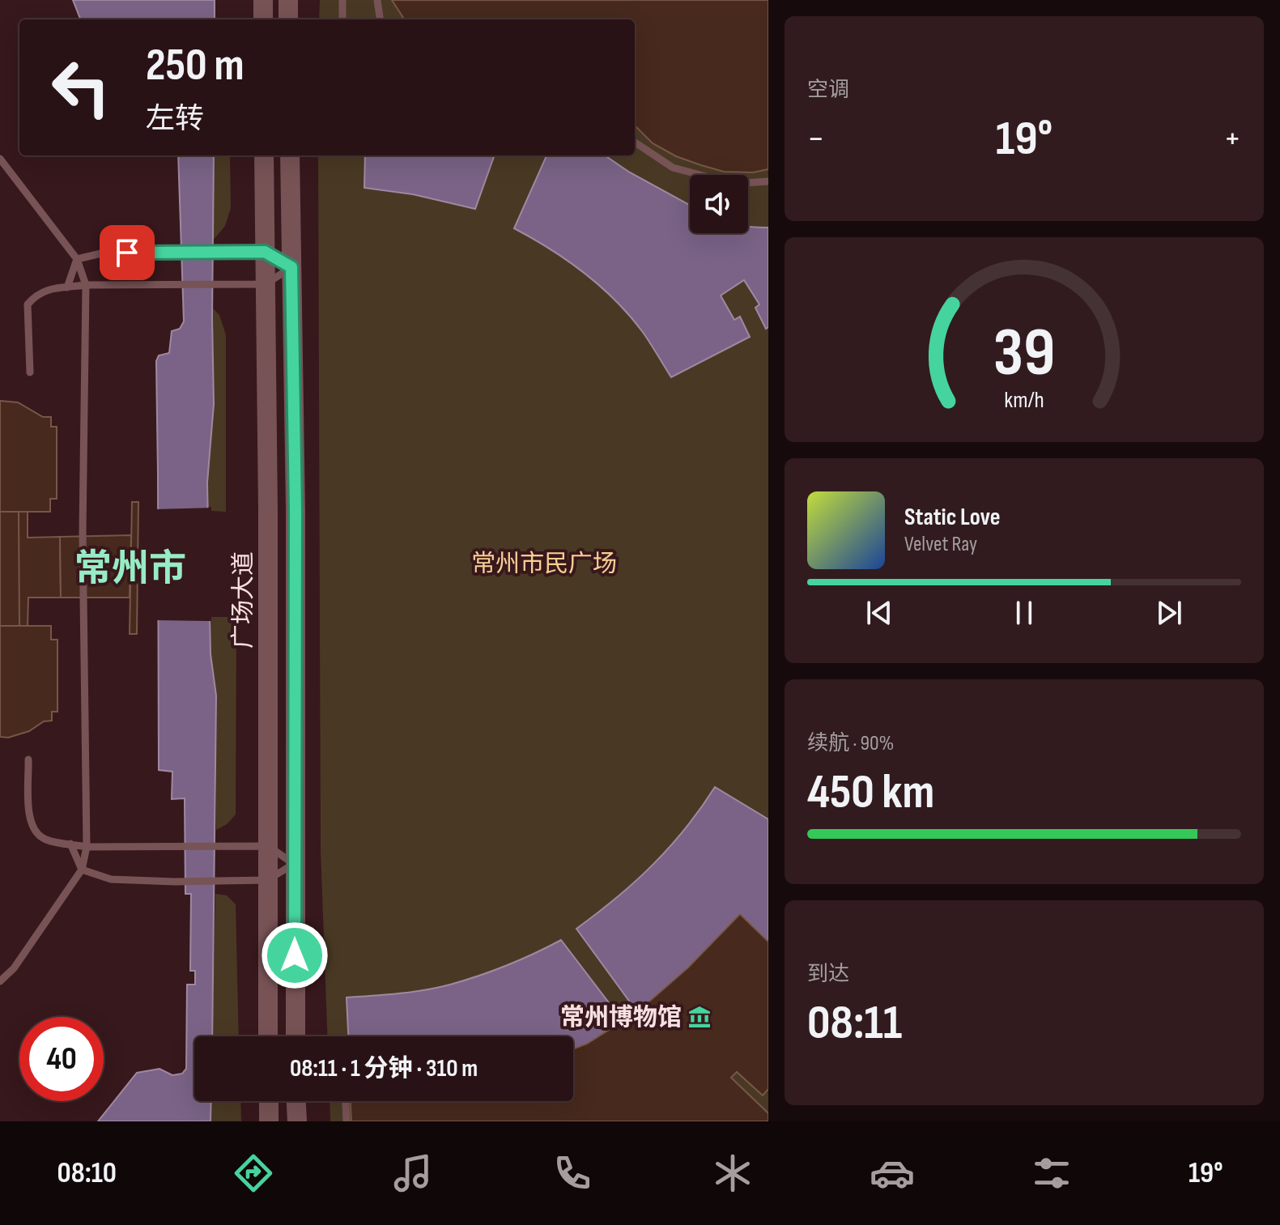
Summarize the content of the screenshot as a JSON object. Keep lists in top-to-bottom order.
{
  "streets": {
    "street": ["广场大道"]
  },
  "districts": ["常州市"],
  "parks": ["常州市民广场"],
  "places": {
    "museum": ["常州博物馆"]
  },
  "page": {
    "tile": [
      "空调",
      ["续航 · 90%", "450 km"],
      ["到达", "08:11"]
    ],
    "turn": ["250 m", "左转"],
    "heat": ["−", "19°", "+"],
    "song": ["Static Love", "Velvet Ray"],
    "limit": "40",
    "trip": "08:11 · 1 分钟 · 310 m",
    "tabs": ["08:10", "19°"],
    "gauge": ["39", "km/h"]
  }
}
